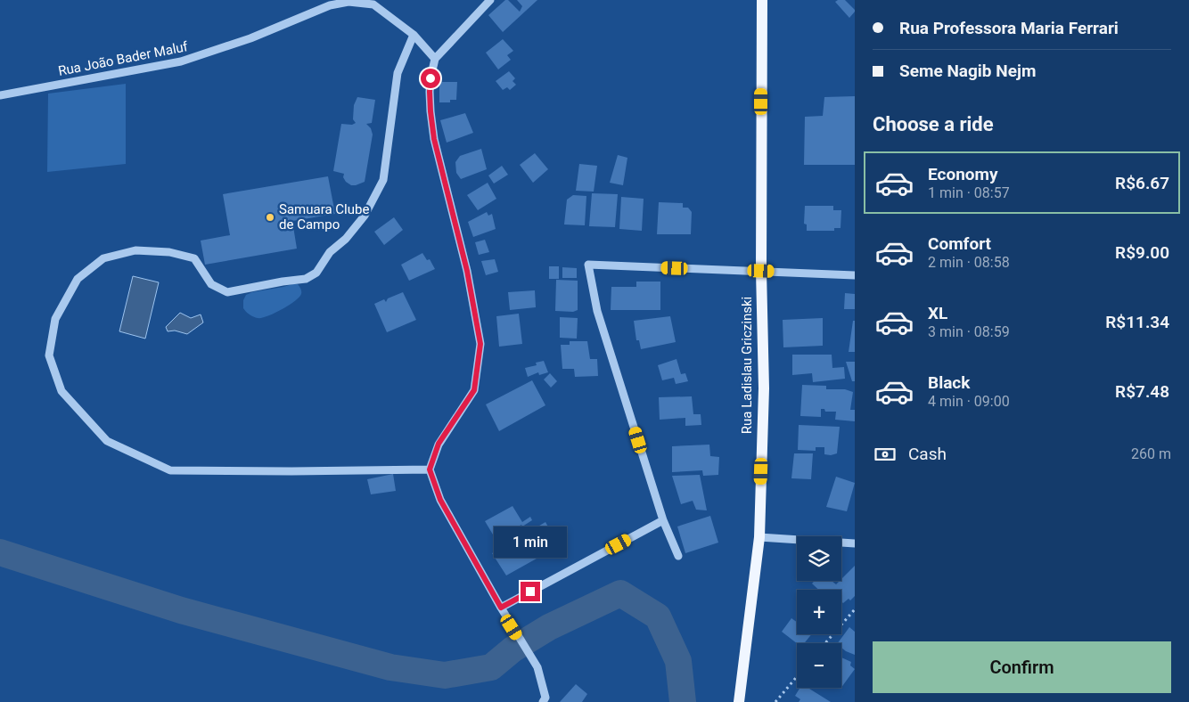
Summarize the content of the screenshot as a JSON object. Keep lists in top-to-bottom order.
{
  "streets": {
    "main road": ["Rua Ladislau Griczinski"],
    "street": ["Rua João Bader Maluf"]
  },
  "places": ["Samuara Clube de Campo"],
  "page": {
    "banner": ["Rua Professora Maria Ferrari", "Seme Nagib Nejm"],
    "heading": "Choose a ride",
    "list": [
      {
        "name": "Economy",
        "note": "1 min · 08:57",
        "value": "R$6.67"
      },
      {
        "name": "Comfort",
        "note": "2 min · 08:58",
        "value": "R$9.00"
      },
      {
        "name": "XL",
        "note": "3 min · 08:59",
        "value": "R$11.34"
      },
      {
        "name": "Black",
        "note": "4 min · 09:00",
        "value": "R$7.48"
      }
    ],
    "pay": ["Cash", "260 m"],
    "bubble": "1 min",
    "map_buttons": ["+", "−"],
    "buttons": "Confirm"
  }
}
